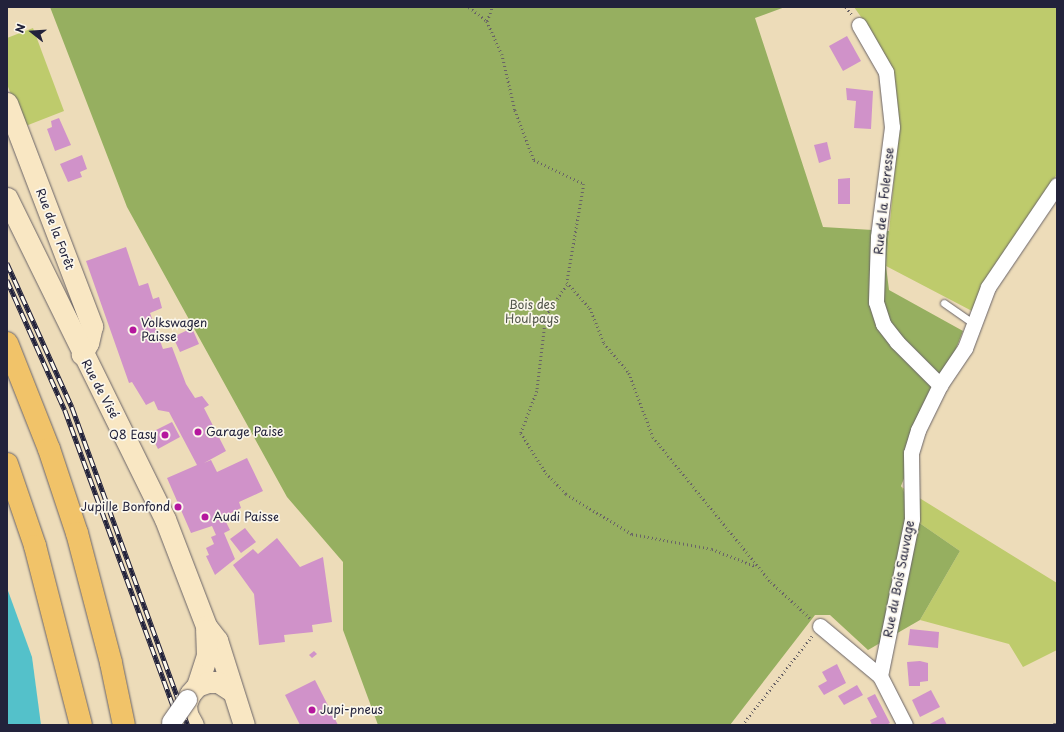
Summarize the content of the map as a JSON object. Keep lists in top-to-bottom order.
{
  "streets": {
    "main road": ["Rue de la Forêt", "Rue de Visé"],
    "street": ["Rue de la Foleresse", "Rue du Bois Sauvage"]
  },
  "crossings": [
    ["Rue de la Foleresse", "Rue du Bois Sauvage"],
    ["Rue de la Forêt", "Rue de Visé"]
  ],
  "parks": ["Bois des Houlpays"],
  "places": [
    "Volkswagen Paisse",
    "Garage Paise",
    "Q8 Easy",
    "Jupille Bonfond",
    "Audi Paisse",
    "Jupi-pneus"
  ],
  "north": "left"
}
